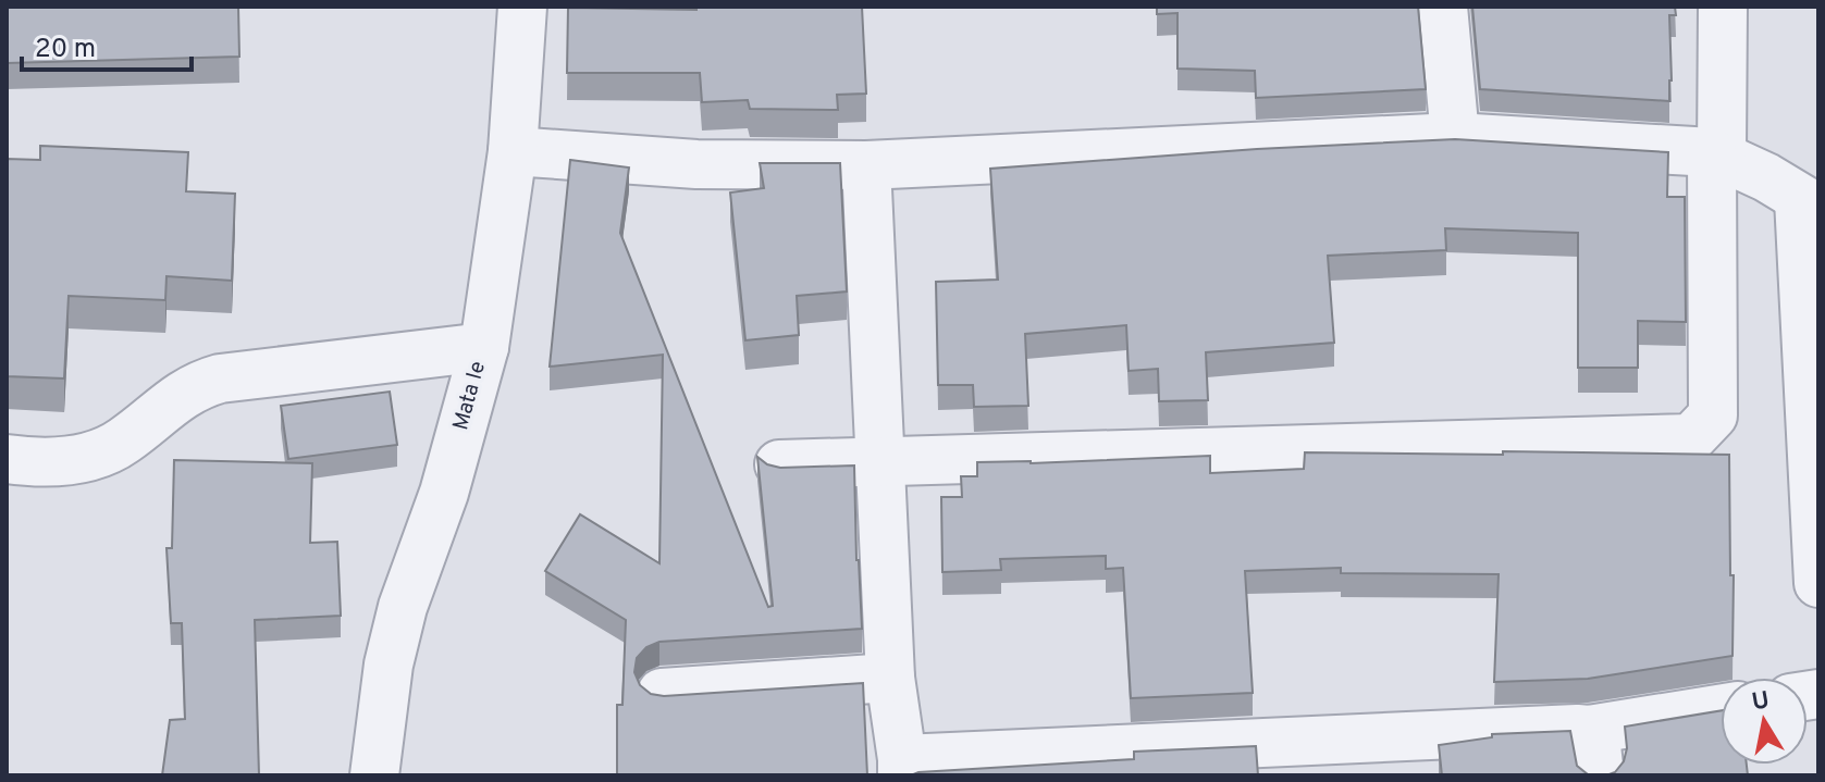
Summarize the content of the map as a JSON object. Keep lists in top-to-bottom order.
{
  "streets": {
    "street": ["Mata Ie"]
  },
  "scale_bar": "20 m",
  "north": "top"
}
